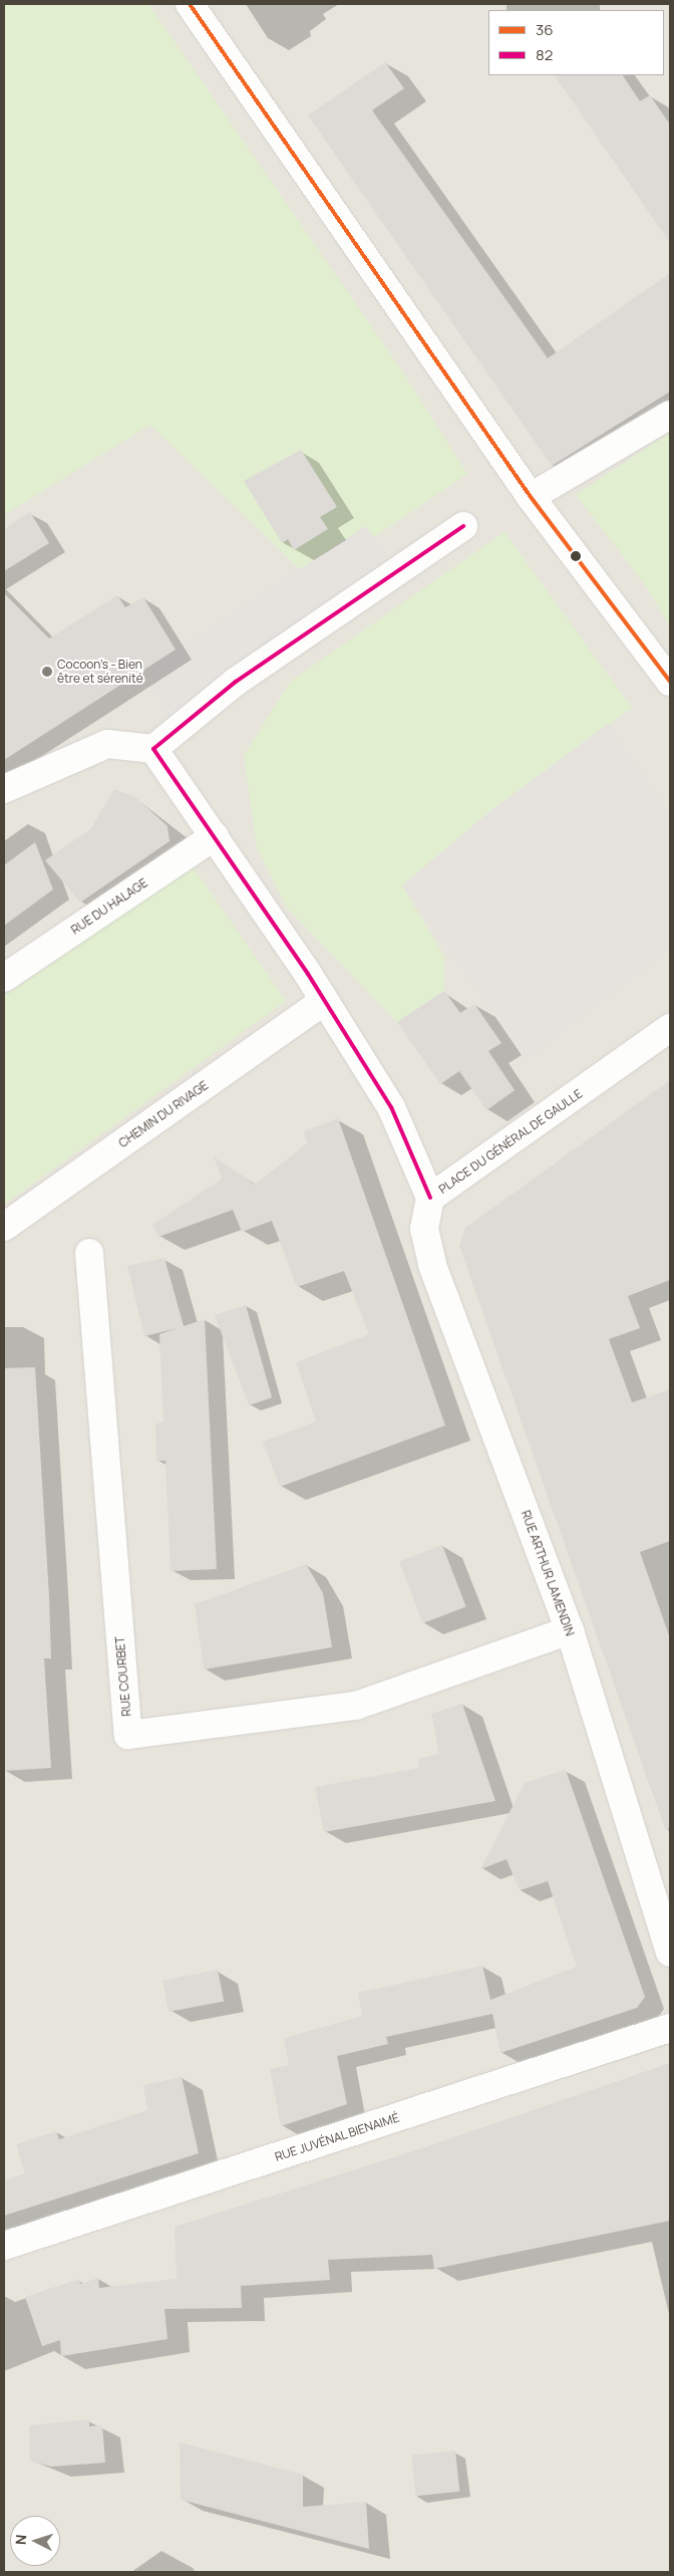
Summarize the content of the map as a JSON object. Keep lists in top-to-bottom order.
{
  "streets": {
    "street": [
      "RUE DU HALAGE",
      "CHEMIN DU RIVAGE",
      "PLACE DU GÉNÉRAL DE GAULLE",
      "RUE ARTHUR LAMENDIN",
      "RUE COURBET",
      "RUE JUVÉNAL BIENAIMÉ"
    ]
  },
  "crossings": [
    ["RUE DU HALAGE", "PLACE DU GÉNÉRAL DE GAULLE"],
    ["CHEMIN DU RIVAGE", "PLACE DU GÉNÉRAL DE GAULLE"],
    ["PLACE DU GÉNÉRAL DE GAULLE", "RUE ARTHUR LAMENDIN"],
    ["RUE ARTHUR LAMENDIN", "RUE COURBET"]
  ],
  "places": ["Cocoon's - Bien être et sérenité"],
  "lines": ["transit line 36", "transit line 82"],
  "legend": ["36", "82"],
  "north": "left"
}
